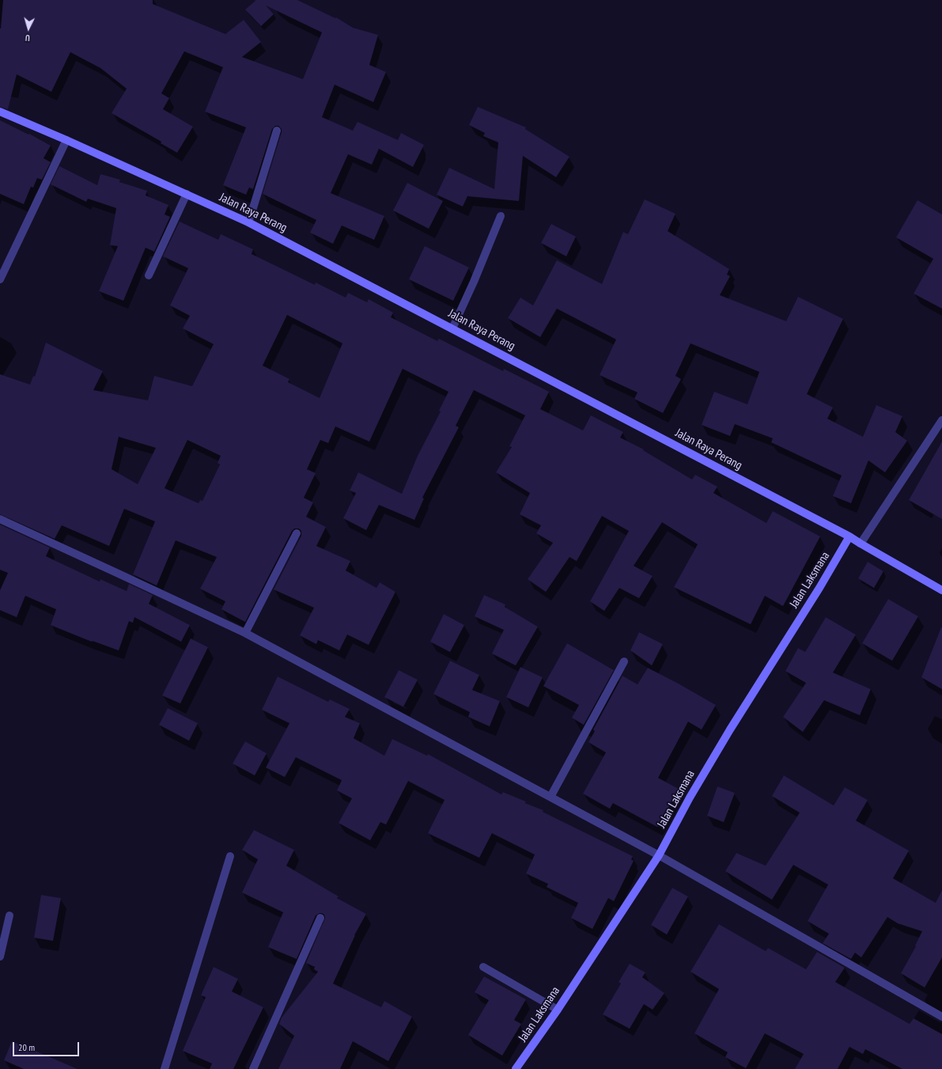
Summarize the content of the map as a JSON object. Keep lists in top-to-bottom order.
{
  "streets": {
    "main road": ["Jalan Raya Perang", "Jalan Laksmana"]
  },
  "crossings": [
    ["Jalan Raya Perang", "Jalan Laksmana"]
  ],
  "scale_bar": "20 m",
  "north": "bottom"
}
